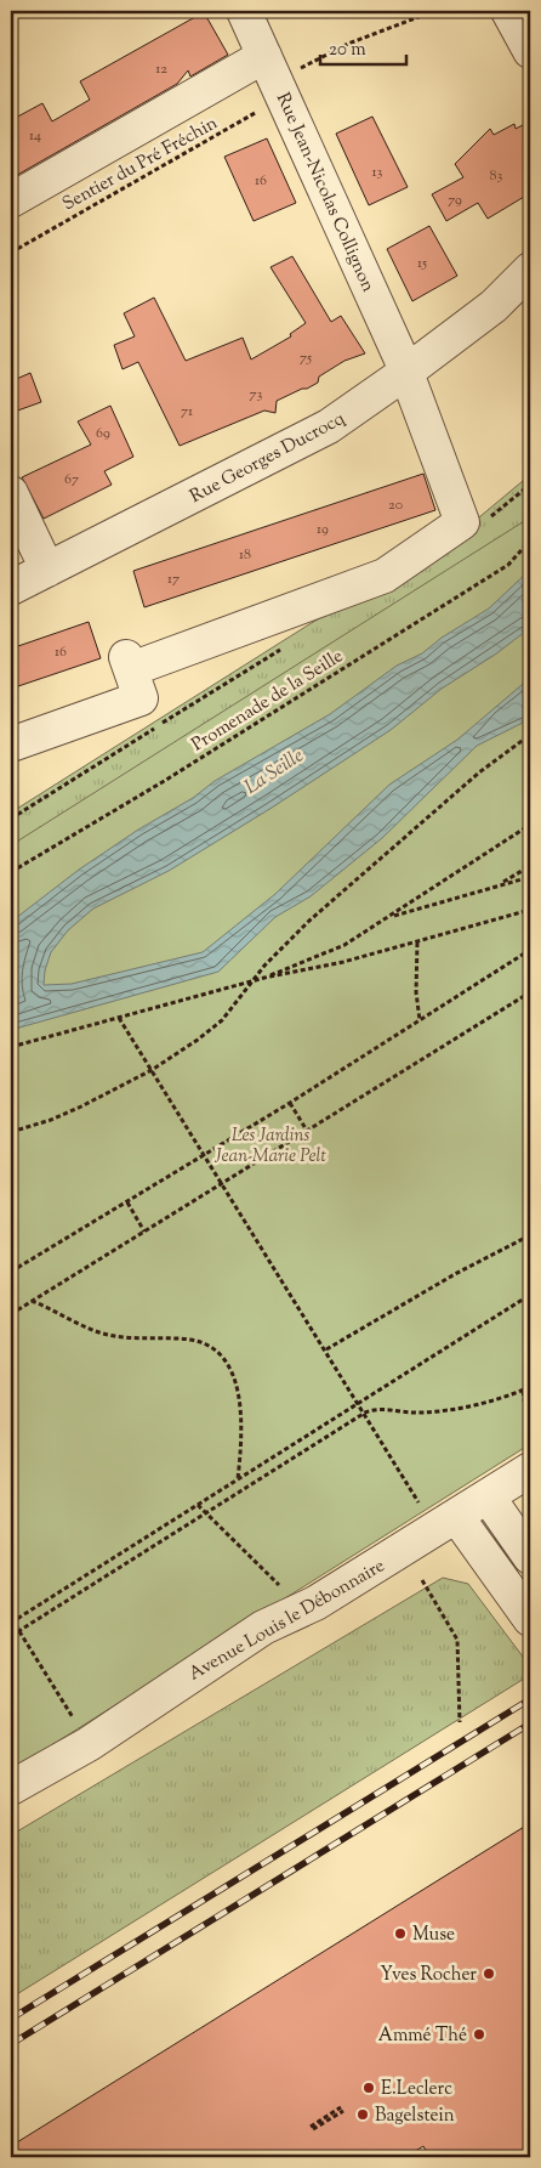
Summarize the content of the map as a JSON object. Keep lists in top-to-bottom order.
{
  "streets": {
    "street": ["Rue Jean-Nicolas Collignon", "Rue Georges Ducrocq", "Avenue Louis le Débonnaire"],
    "path": ["Sentier du Pré Fréchin", "Promenade de la Seille"]
  },
  "crossings": [
    ["Sentier du Pré Fréchin", "Rue Jean-Nicolas Collignon"],
    ["Rue Jean-Nicolas Collignon", "Rue Georges Ducrocq"]
  ],
  "water": ["La Seille"],
  "parks": ["Les Jardins Jean-Marie Pelt"],
  "places": [
    "Muse",
    "Yves Rocher",
    "Ammé Thé",
    "E.Leclerc",
    "Bagelstein"
  ],
  "house_numbers": [
    "12",
    "14",
    "13",
    "83",
    "16",
    "79",
    "15",
    "75",
    "73",
    "71",
    "69",
    "67",
    "20",
    "19",
    "18",
    "17",
    "16"
  ],
  "scale_bar": "20 m"
}
